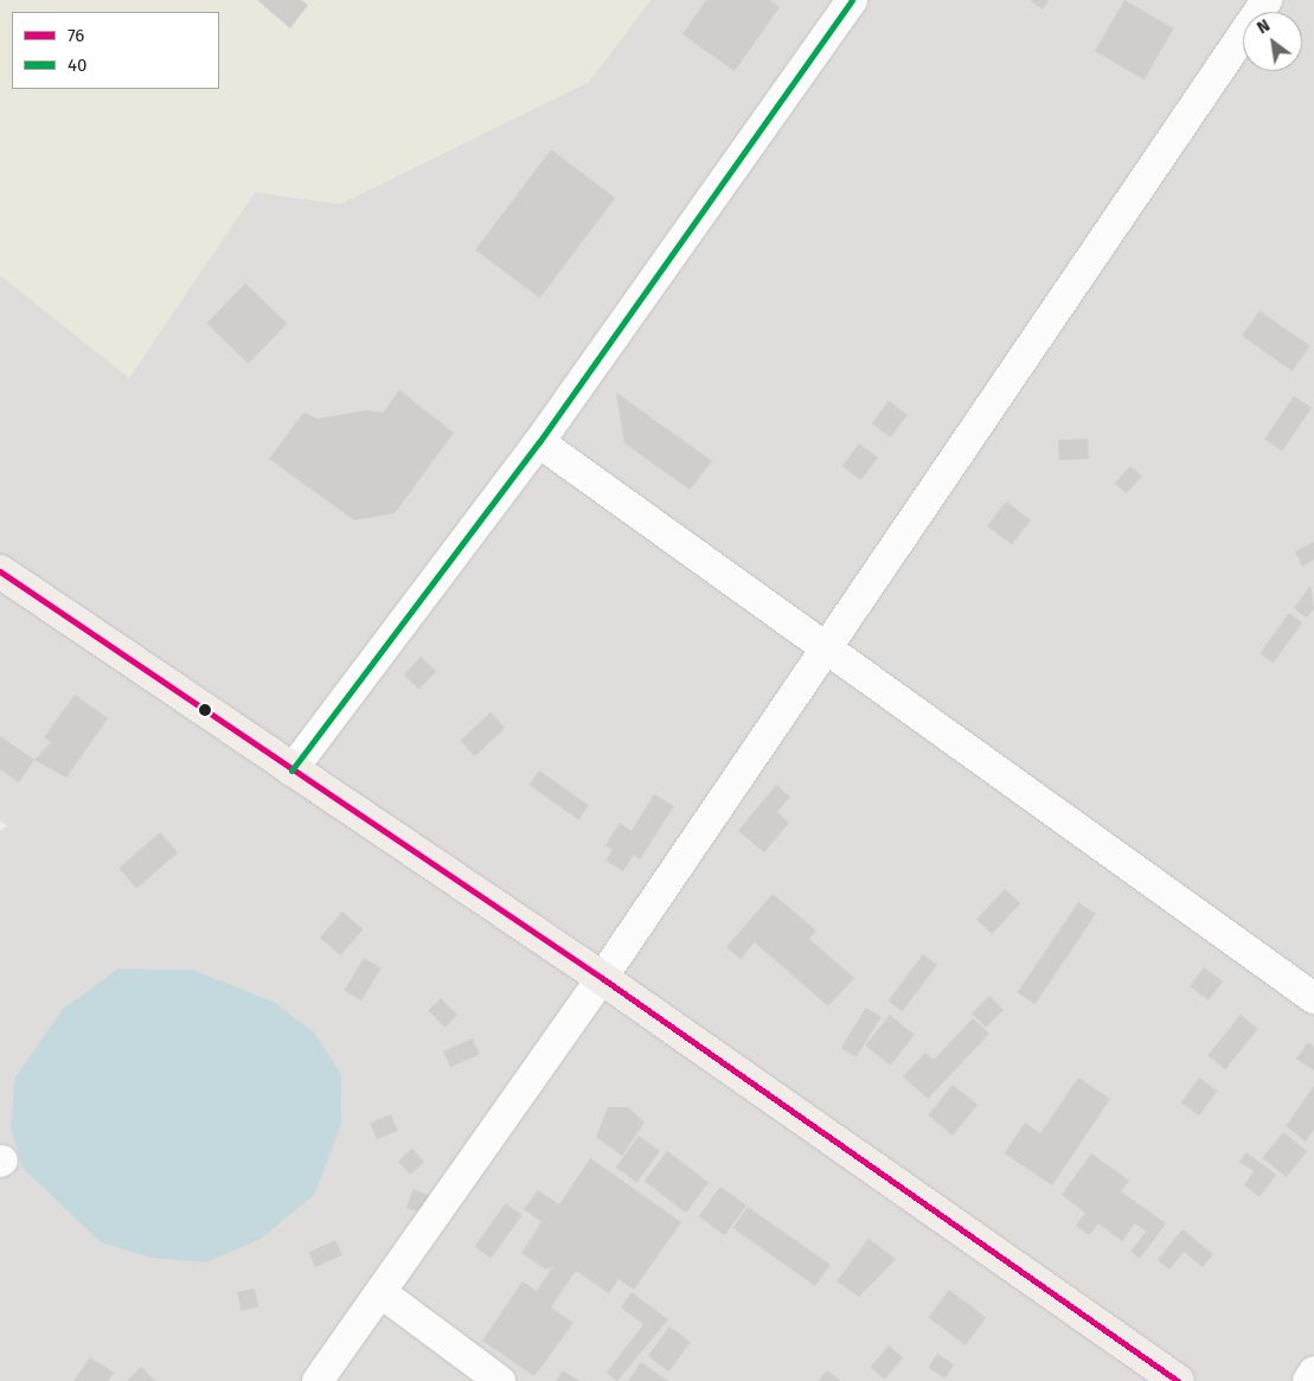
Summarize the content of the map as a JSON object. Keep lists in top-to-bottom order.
{
  "lines": ["transit line 40", "transit line 76"],
  "legend": ["76", "40"],
  "north": "top left"
}
